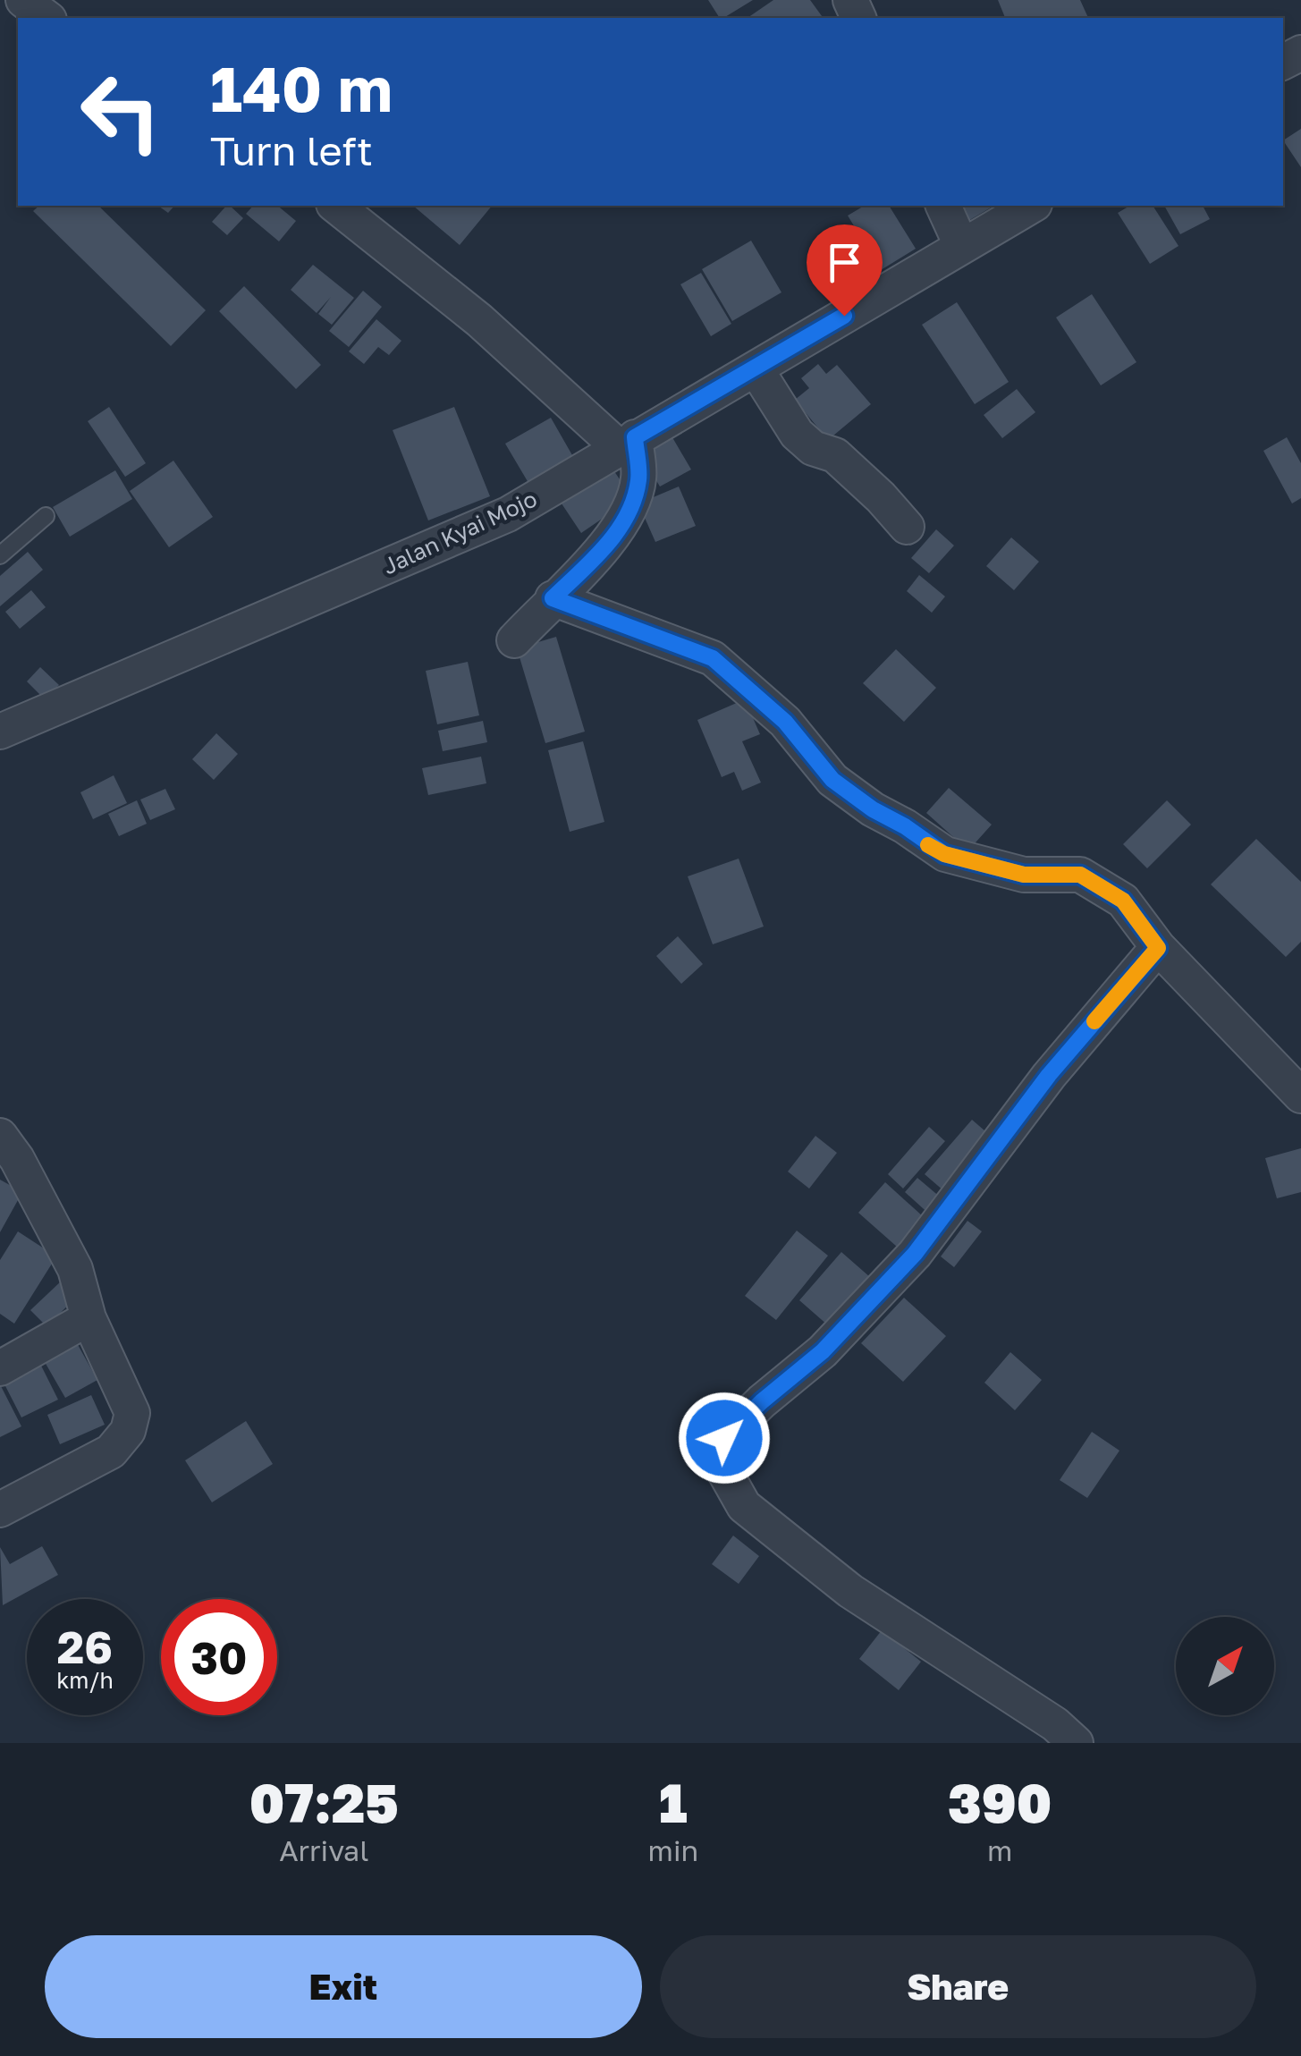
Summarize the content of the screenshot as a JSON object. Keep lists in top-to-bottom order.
{
  "streets": {
    "street": ["Jalan Kyai Mojo"]
  },
  "north": "top right",
  "page": {
    "turn": ["140 m", "Turn left"],
    "speed": "26 km/h",
    "limit": "30",
    "eta": [
      "07:25",
      "Arrival",
      "1",
      "min",
      "390",
      "m"
    ],
    "buttons": ["Exit", "Share"]
  }
}
